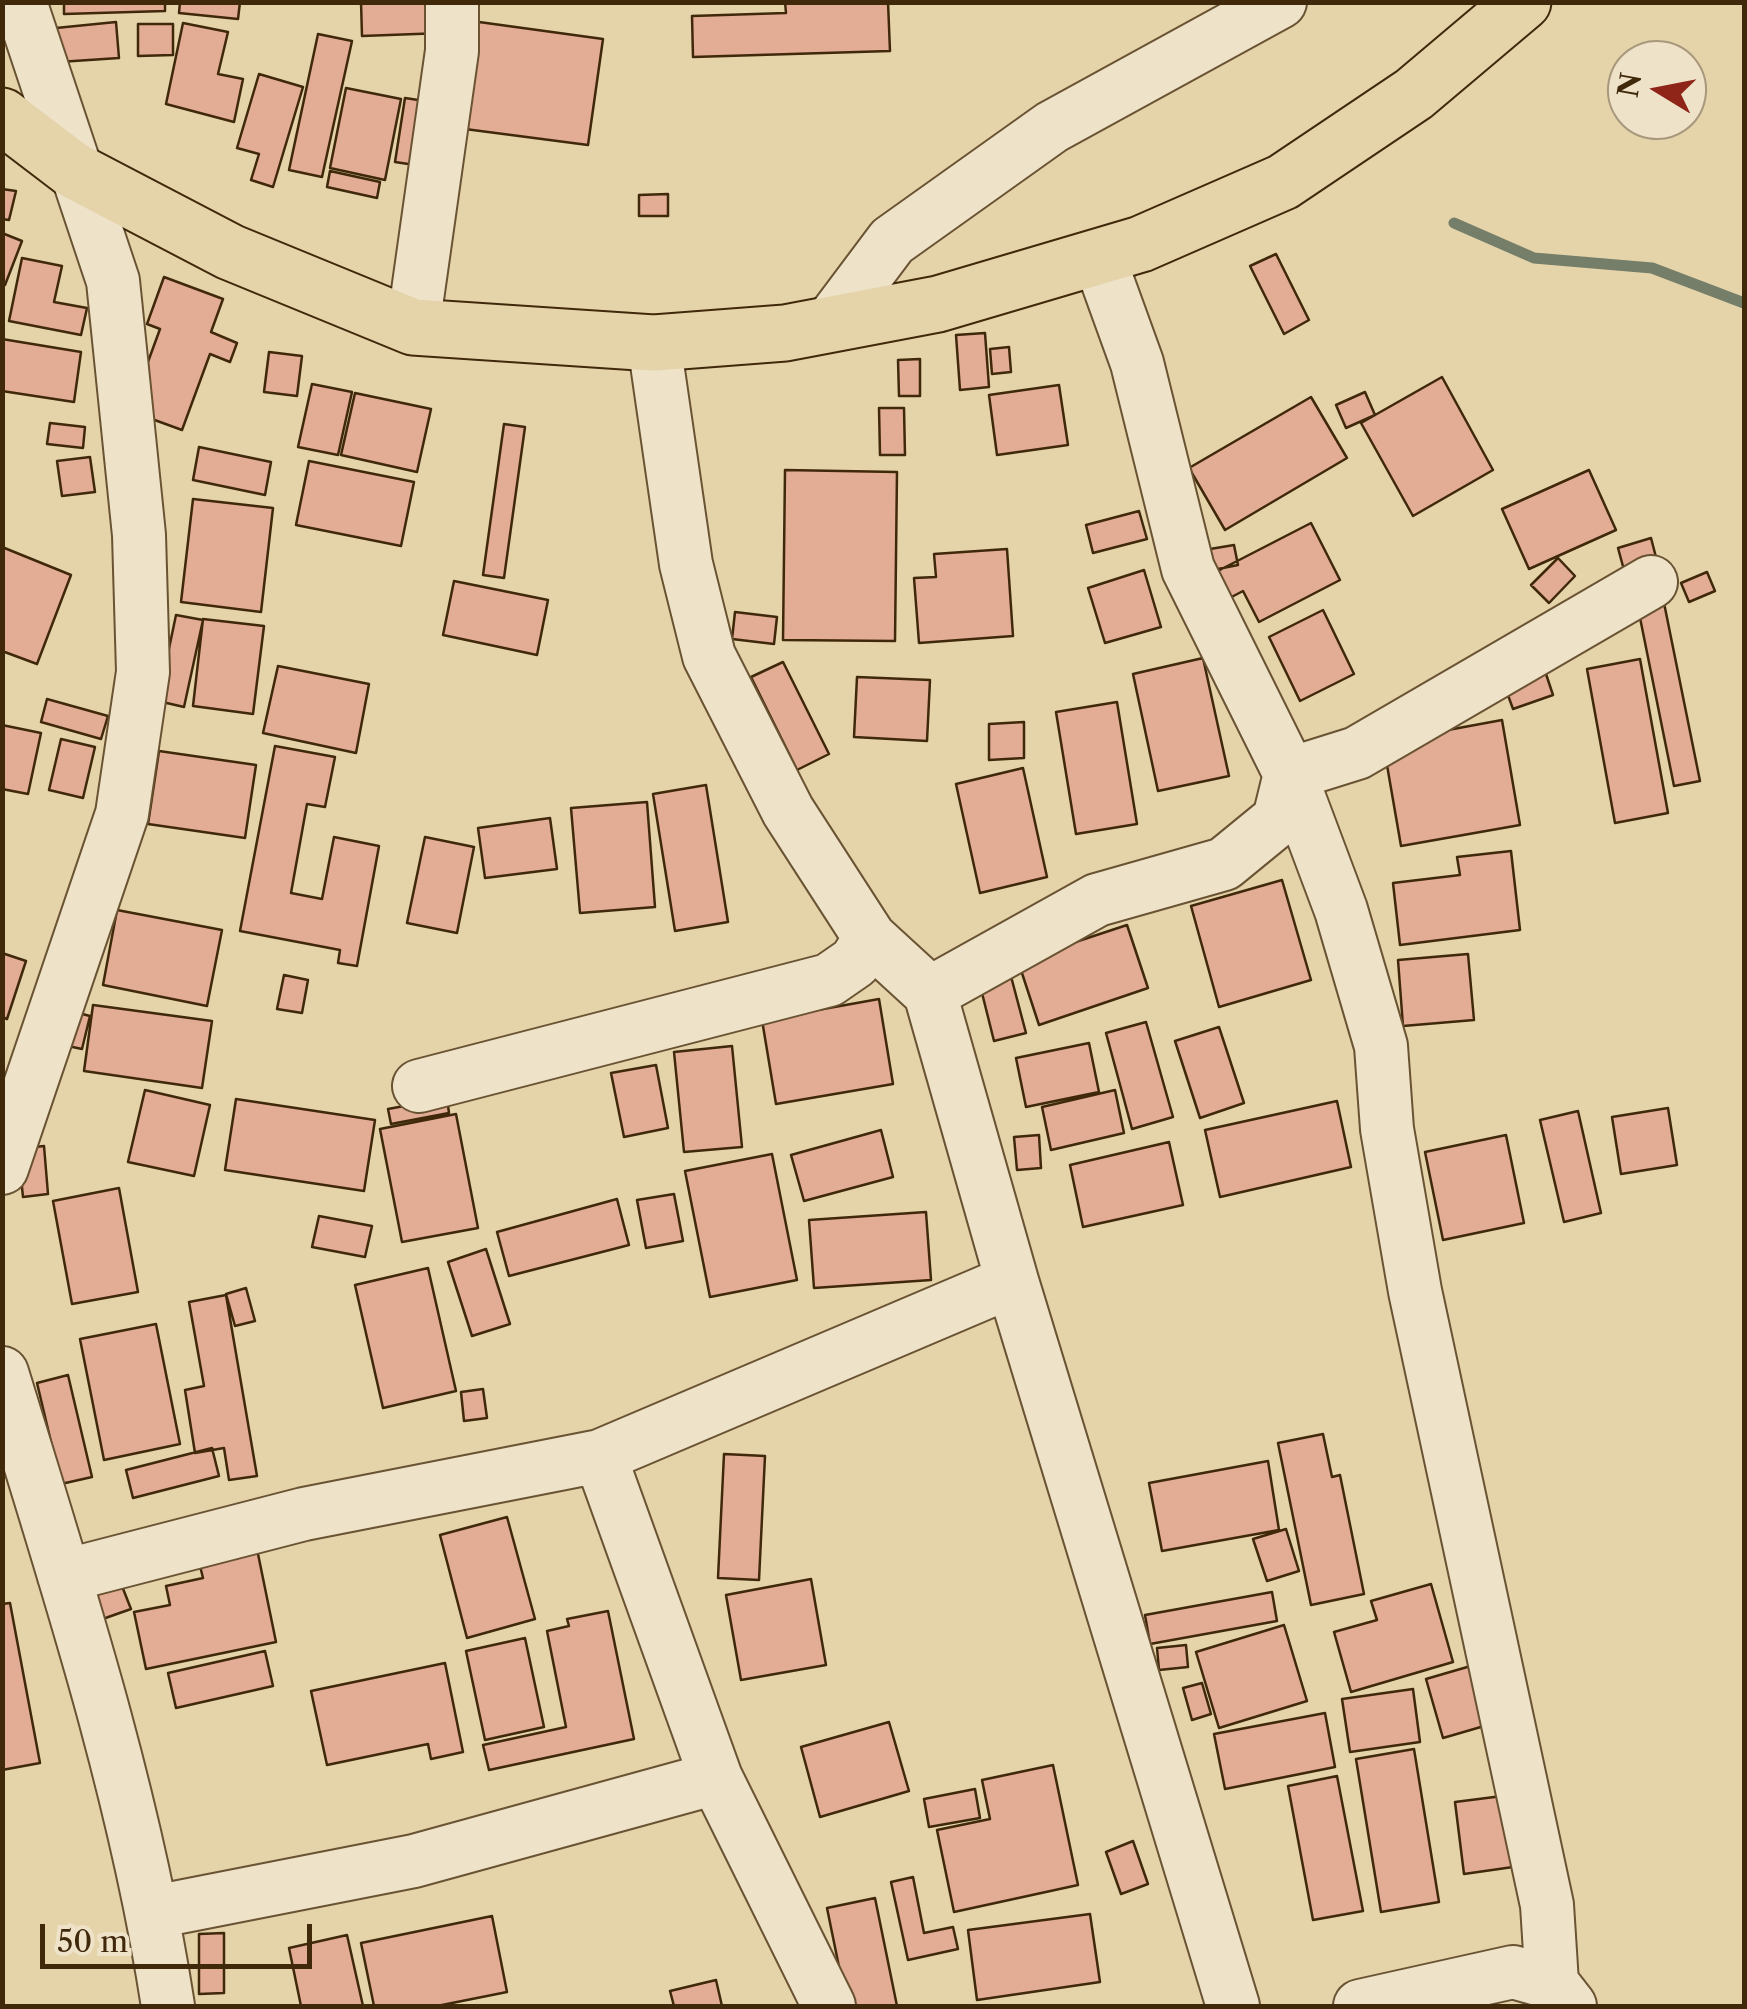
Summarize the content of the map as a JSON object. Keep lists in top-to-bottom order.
{
  "scale_bar": "50 m",
  "north": "left"
}
